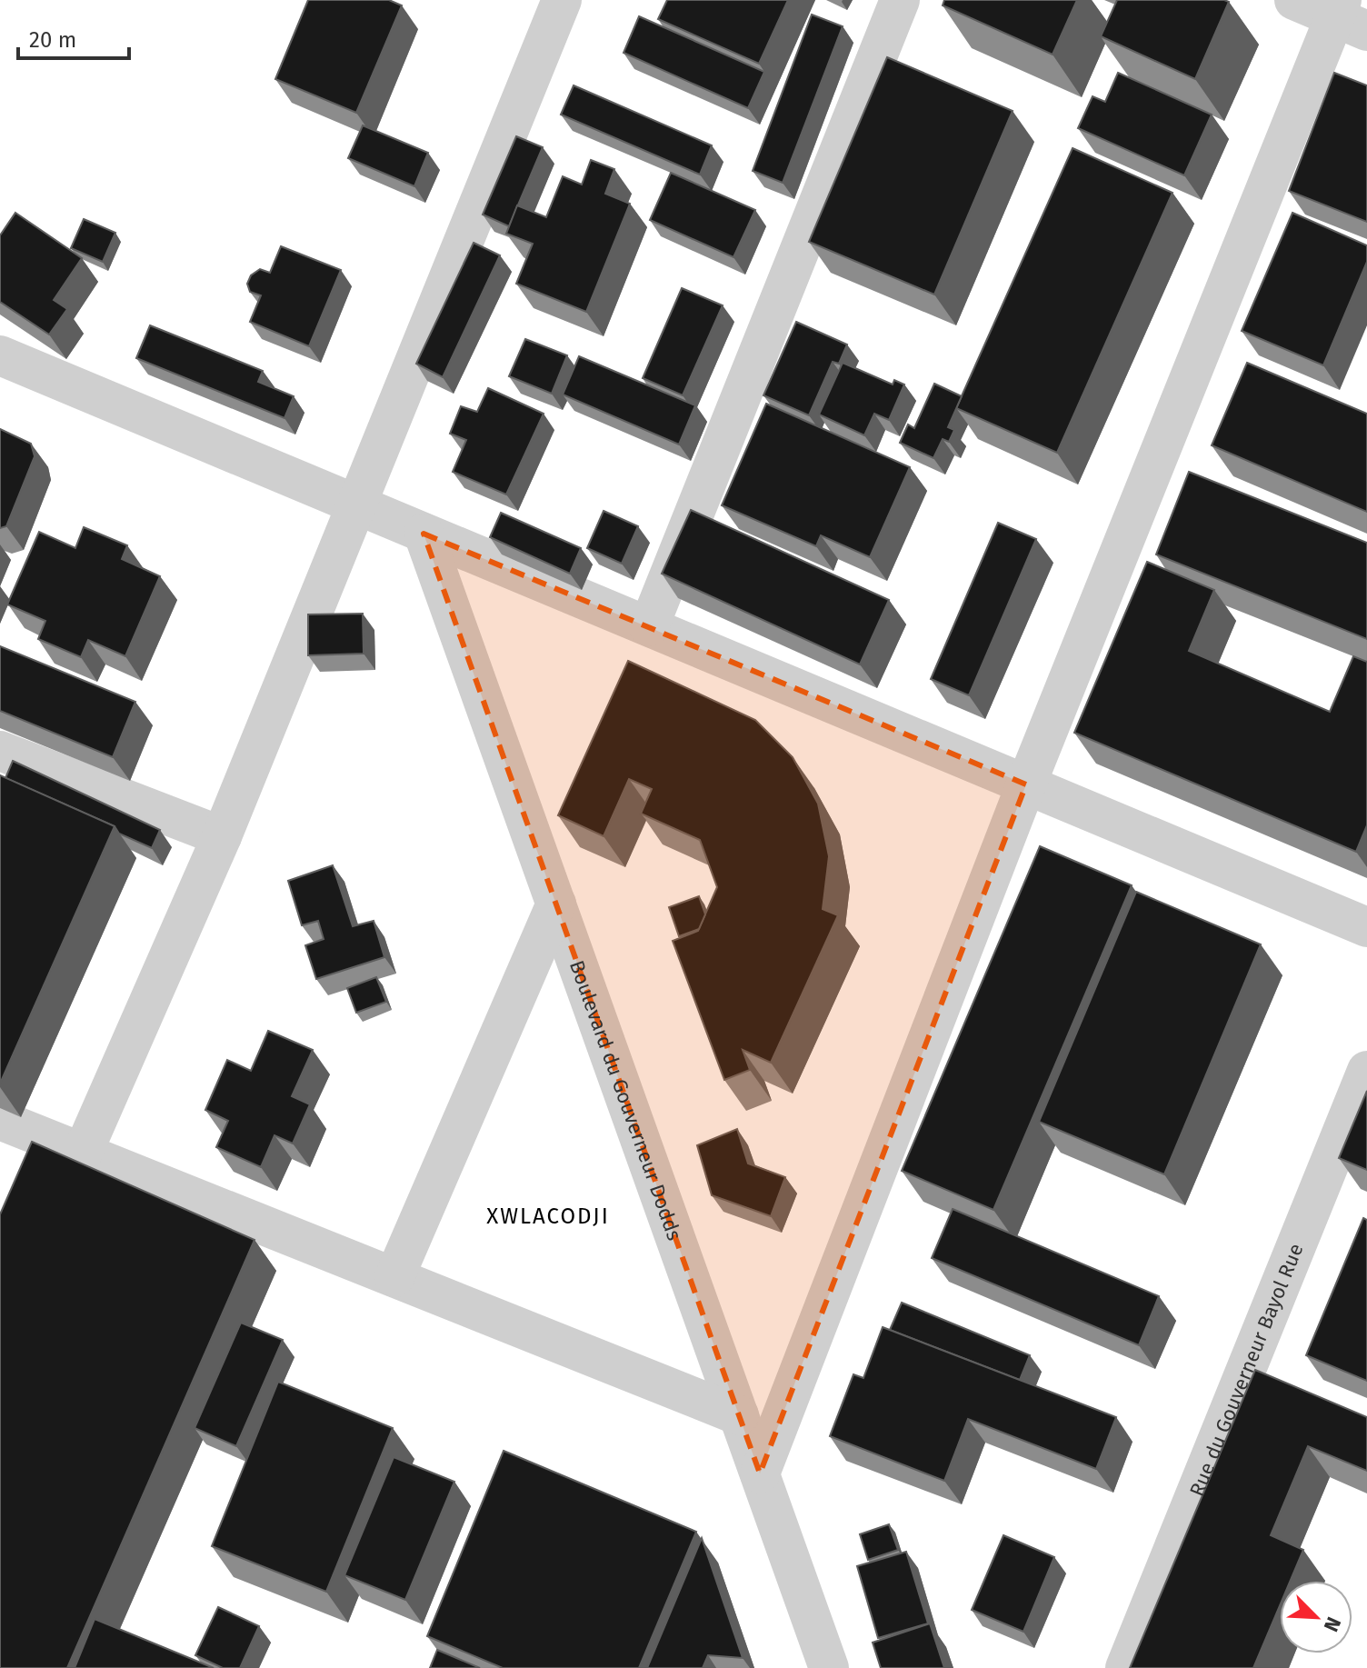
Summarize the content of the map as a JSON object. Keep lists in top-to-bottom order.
{
  "streets": {
    "street": ["Boulevard du Gouverneur Dodds", "Rue du Gouverneur Bayol Rue"]
  },
  "districts": ["XWLACODJI"],
  "scale_bar": "20 m",
  "north": "bottom right"
}
